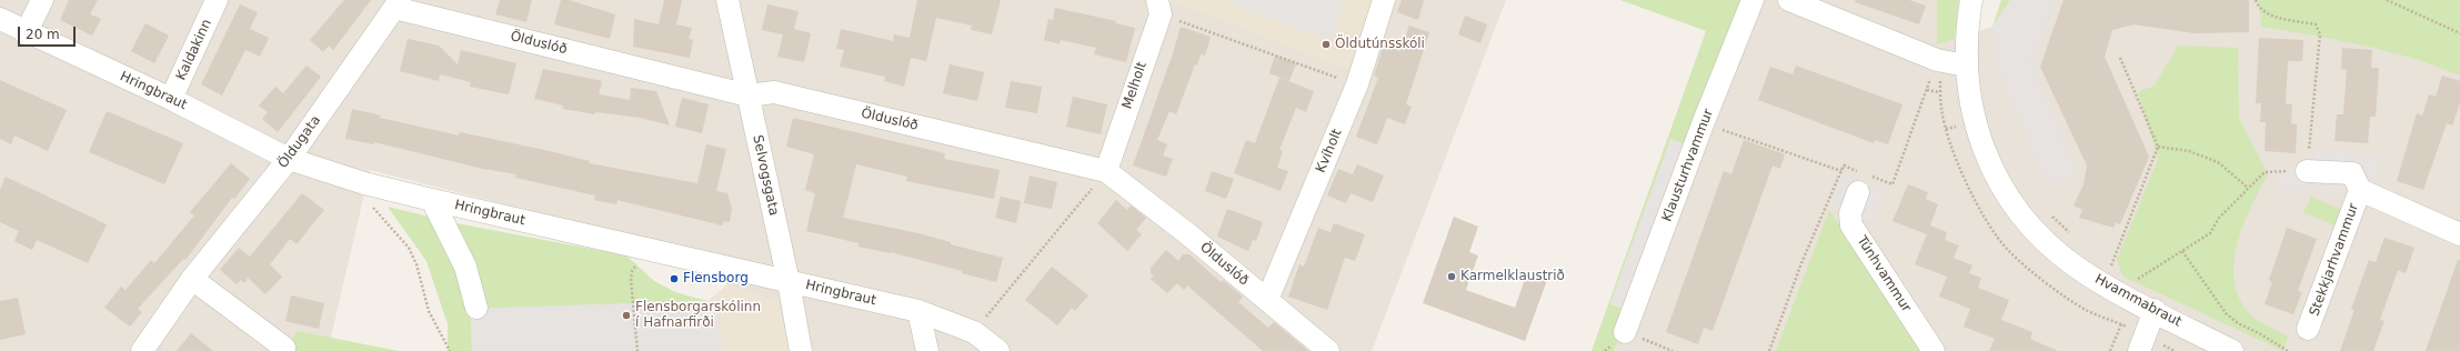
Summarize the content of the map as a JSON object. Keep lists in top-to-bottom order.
{
  "streets": {
    "street": [
      "Ölduslóð",
      "Kaldakinn",
      "Melholt",
      "Hringbraut",
      "Öldugata",
      "Kvíholt",
      "Klausturhvammur",
      "Selvogsgata",
      "Stekkjarhvammur",
      "Túnhvammur",
      "Hvammabraut"
    ]
  },
  "crossings": [
    ["Ölduslóð", "Melholt"],
    ["Ölduslóð", "Öldugata"],
    ["Ölduslóð", "Kvíholt"],
    ["Ölduslóð", "Selvogsgata"],
    ["Kaldakinn", "Hringbraut"],
    ["Hringbraut", "Öldugata"],
    ["Hringbraut", "Selvogsgata"]
  ],
  "places": [
    "Öldutúnsskóli",
    "Karmelklaustrið",
    "Flensborg",
    "Flensborgarskólinn í Hafnarfirði"
  ],
  "scale_bar": "20 m"
}
